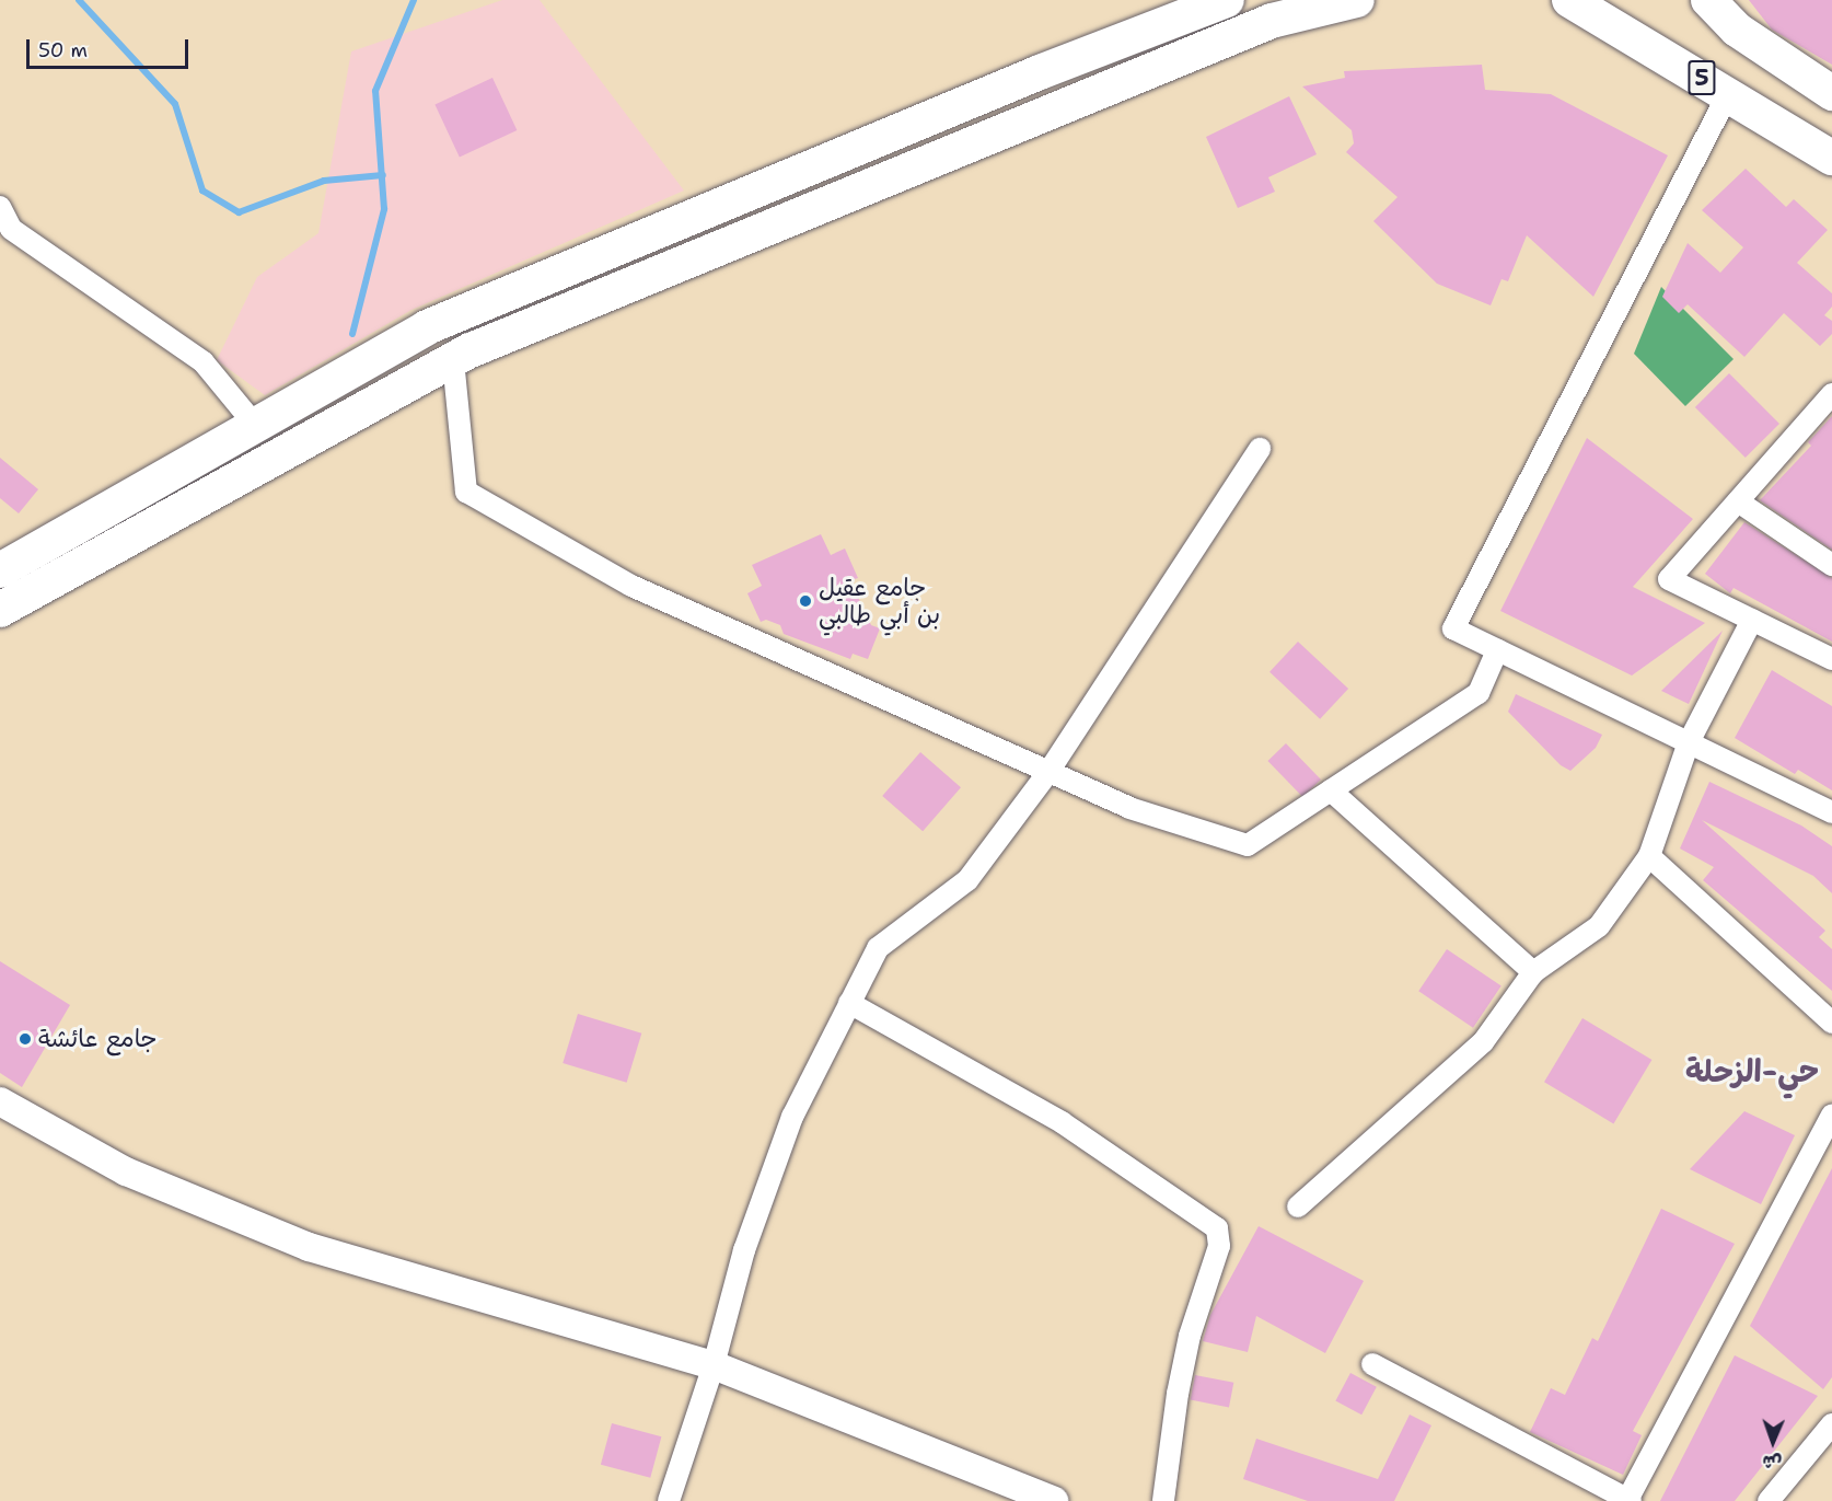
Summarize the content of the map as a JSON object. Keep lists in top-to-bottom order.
{
  "streets": {
    "main road": ["5"]
  },
  "districts": ["حي-الزحلة"],
  "places": ["جامع عقيل بن أبي طالبي", "جامع عائشة"],
  "scale_bar": "50 m",
  "north": "bottom"
}
